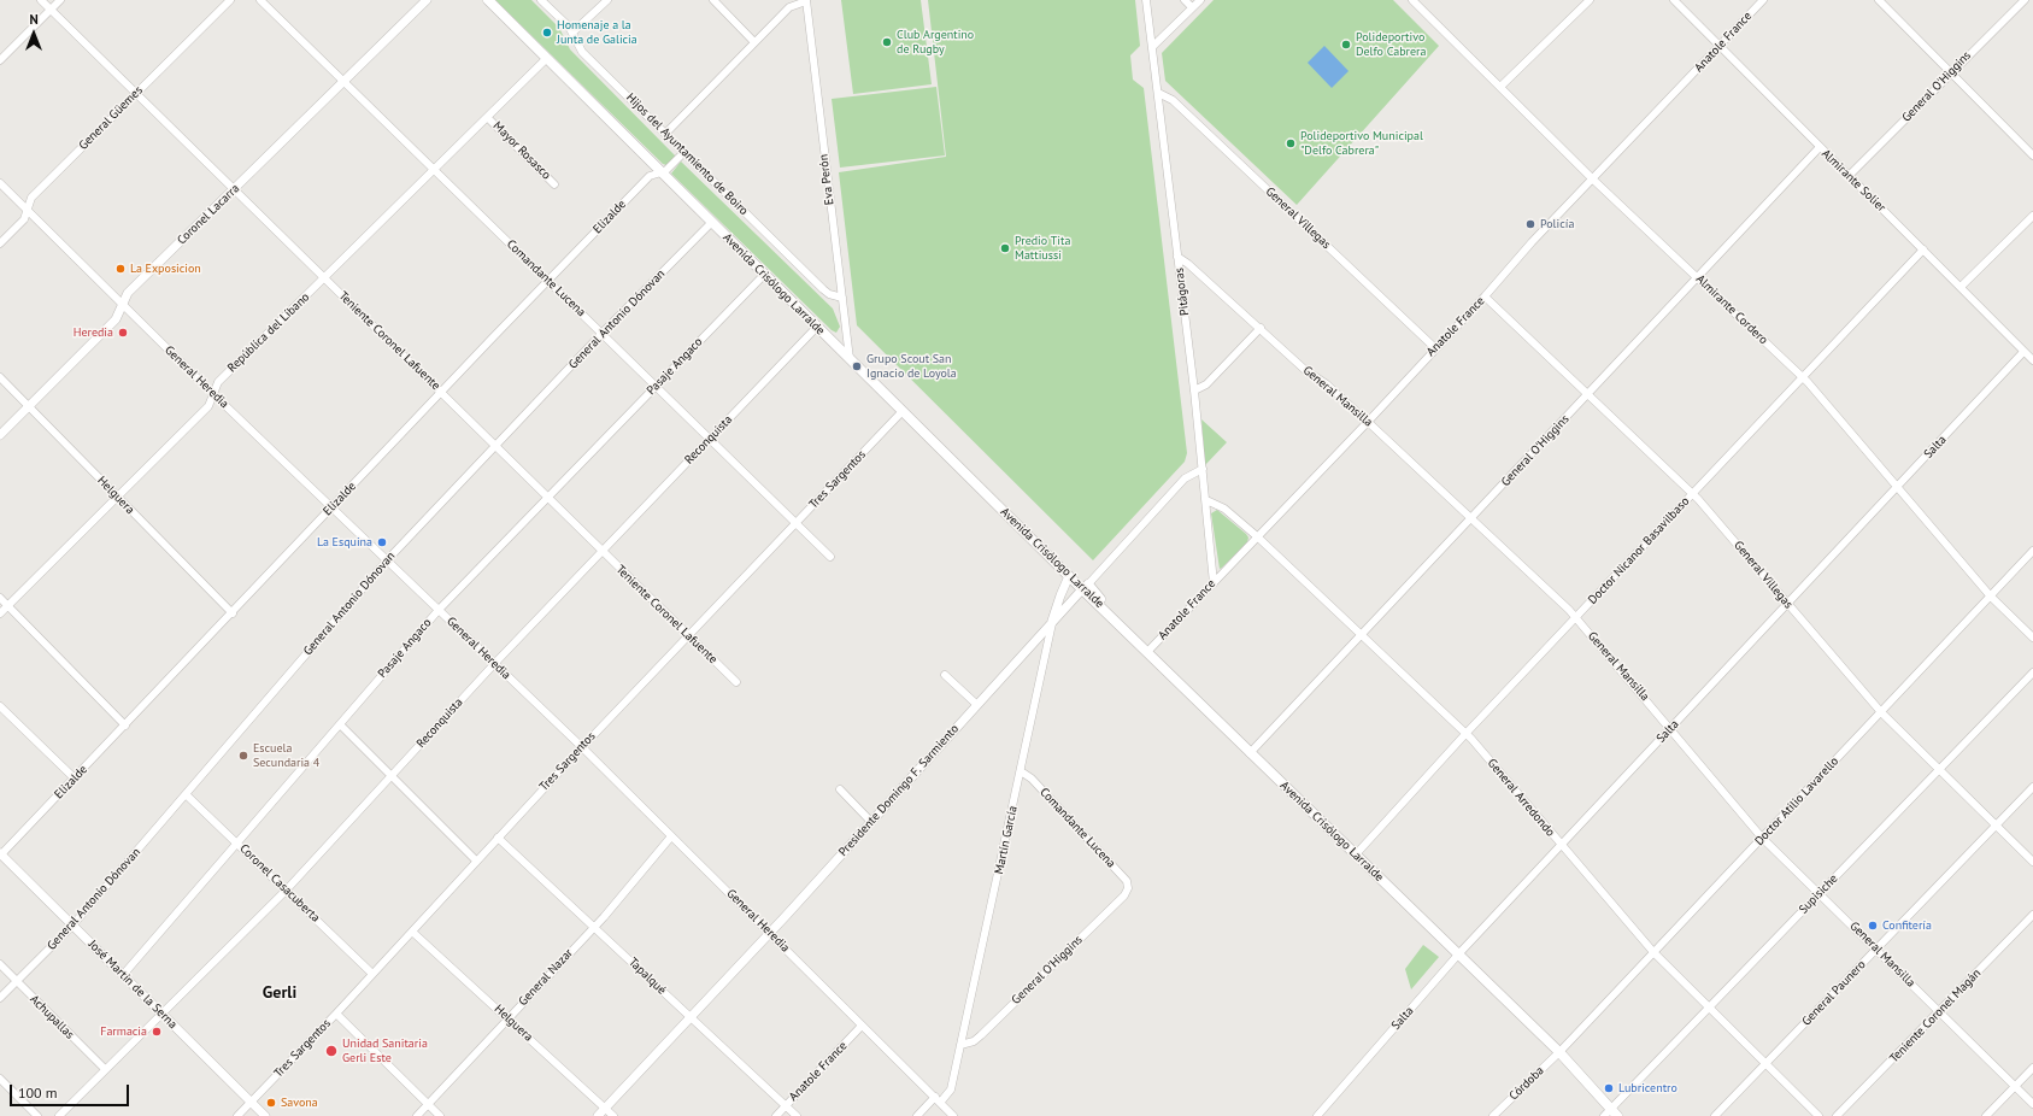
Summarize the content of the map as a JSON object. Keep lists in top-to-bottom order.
{
  "streets": {
    "main road": ["Avenida Crisólogo Larralde"],
    "street": [
      "Anatole France",
      "General O'Higgins",
      "General Güemes",
      "Mayor Rosasco",
      "Hijos del Ayuntamiento de Boiro",
      "Eva Perón",
      "Almirante Solier",
      "Coronel Lacarra",
      "Elizalde",
      "General Villegas",
      "Comandante Lucena",
      "Pitágoras",
      "Almirante Cordero",
      "General Antonio Dónovan",
      "República del Líbano",
      "Teniente Coronel Lafuente",
      "Pasaje Angaco",
      "General Heredia",
      "General Mansilla",
      "Reconquista",
      "Salta",
      "Tres Sargentos",
      "Helguera",
      "Doctor Nicanor Basavilbaso",
      "Presidente Domingo F. Sarmiento",
      "General Arredondo",
      "Doctor Atilio Lavarello",
      "Martín García",
      "Coronel Casacuberta",
      "Supisiche",
      "Tapalqué",
      "General Nazar",
      "José Martín de la Serna",
      "General Paunero",
      "Teniente Coronel Magán",
      "Achupallas",
      "Córdoba"
    ]
  },
  "crossings": [
    ["Anatole France", "Almirante Solier"],
    ["Anatole France", "General Villegas"],
    ["Anatole France", "Avenida Crisólogo Larralde"],
    ["Anatole France", "Pitágoras"],
    ["Anatole France", "Almirante Cordero"],
    ["Anatole France", "General Heredia"],
    ["Anatole France", "General Mansilla"],
    ["Anatole France", "General Arredondo"],
    ["Anatole France", "Tapalqué"],
    ["General O'Higgins", "Almirante Solier"],
    ["General O'Higgins", "General Villegas"],
    ["General O'Higgins", "Comandante Lucena"],
    ["General O'Higgins", "Avenida Crisólogo Larralde"],
    ["General O'Higgins", "Almirante Cordero"],
    ["General O'Higgins", "General Mansilla"],
    ["General O'Higgins", "General Arredondo"],
    ["General O'Higgins", "Martín García"],
    ["General Güemes", "Teniente Coronel Lafuente"],
    ["General Güemes", "General Heredia"],
    ["Mayor Rosasco", "República del Líbano"],
    ["Hijos del Ayuntamiento de Boiro", "Eva Perón"],
    ["Hijos del Ayuntamiento de Boiro", "Elizalde"],
    ["Eva Perón", "Avenida Crisólogo Larralde"],
    ["Almirante Solier", "Salta"],
    ["Almirante Solier", "Doctor Nicanor Basavilbaso"],
    ["Coronel Lacarra", "Comandante Lucena"],
    ["Coronel Lacarra", "Teniente Coronel Lafuente"],
    ["Coronel Lacarra", "General Heredia"],
    ["Coronel Lacarra", "Helguera"],
    ["Elizalde", "Comandante Lucena"],
    ["Elizalde", "Avenida Crisólogo Larralde"],
    ["Elizalde", "Teniente Coronel Lafuente"],
    ["Elizalde", "General Heredia"],
    ["Elizalde", "Helguera"],
    ["Elizalde", "José Martín de la Serna"],
    ["General Villegas", "Pitágoras"],
    ["General Villegas", "Salta"],
    ["General Villegas", "Doctor Nicanor Basavilbaso"],
    ["General Villegas", "Doctor Atilio Lavarello"],
    ["General Villegas", "Supisiche"],
    ["General Villegas", "General Paunero"],
    ["Comandante Lucena", "General Antonio Dónovan"],
    ["Comandante Lucena", "República del Líbano"],
    ["Comandante Lucena", "Pasaje Angaco"],
    ["Comandante Lucena", "Reconquista"],
    ["Comandante Lucena", "Tres Sargentos"],
    ["Comandante Lucena", "Martín García"],
    ["Avenida Crisólogo Larralde", "General Antonio Dónovan"],
    ["Avenida Crisólogo Larralde", "República del Líbano"],
    ["Avenida Crisólogo Larralde", "Pasaje Angaco"],
    ["Avenida Crisólogo Larralde", "Reconquista"],
    ["Avenida Crisólogo Larralde", "Salta"],
    ["Avenida Crisólogo Larralde", "Tres Sargentos"],
    ["Avenida Crisólogo Larralde", "Doctor Nicanor Basavilbaso"],
    ["Avenida Crisólogo Larralde", "Presidente Domingo F. Sarmiento"],
    ["Avenida Crisólogo Larralde", "Doctor Atilio Lavarello"],
    ["Avenida Crisólogo Larralde", "Martín García"],
    ["Avenida Crisólogo Larralde", "Supisiche"],
    ["Avenida Crisólogo Larralde", "Córdoba"],
    ["Pitágoras", "General Mansilla"],
    ["Pitágoras", "Presidente Domingo F. Sarmiento"],
    ["Pitágoras", "General Arredondo"],
    ["Almirante Cordero", "Salta"],
    ["Almirante Cordero", "Doctor Nicanor Basavilbaso"],
    ["Almirante Cordero", "Doctor Atilio Lavarello"],
    ["General Antonio Dónovan", "Teniente Coronel Lafuente"],
    ["General Antonio Dónovan", "General Heredia"],
    ["General Antonio Dónovan", "Coronel Casacuberta"],
    ["General Antonio Dónovan", "José Martín de la Serna"],
    ["General Antonio Dónovan", "Achupallas"],
    ["República del Líbano", "Teniente Coronel Lafuente"],
    ["República del Líbano", "General Heredia"],
    ["República del Líbano", "Helguera"],
    ["Teniente Coronel Lafuente", "Pasaje Angaco"],
    ["Teniente Coronel Lafuente", "Reconquista"],
    ["Teniente Coronel Lafuente", "Tres Sargentos"],
    ["Pasaje Angaco", "General Heredia"],
    ["Pasaje Angaco", "Coronel Casacuberta"],
    ["Pasaje Angaco", "José Martín de la Serna"],
    ["General Heredia", "Reconquista"],
    ["General Heredia", "Tres Sargentos"],
    ["General Heredia", "Presidente Domingo F. Sarmiento"],
    ["General Heredia", "Martín García"],
    ["General Heredia", "General Nazar"],
    ["General Mansilla", "Salta"],
    ["General Mansilla", "Doctor Nicanor Basavilbaso"],
    ["General Mansilla", "Doctor Atilio Lavarello"],
    ["General Mansilla", "Supisiche"],
    ["General Mansilla", "General Paunero"],
    ["General Mansilla", "Teniente Coronel Magán"],
    ["Reconquista", "Coronel Casacuberta"],
    ["Reconquista", "José Martín de la Serna"],
    ["Reconquista", "Achupallas"],
    ["Salta", "General Arredondo"],
    ["Tres Sargentos", "Helguera"],
    ["Tres Sargentos", "Coronel Casacuberta"],
    ["Tres Sargentos", "Tapalqué"],
    ["Tres Sargentos", "José Martín de la Serna"],
    ["Helguera", "Presidente Domingo F. Sarmiento"],
    ["Helguera", "General Nazar"],
    ["Doctor Nicanor Basavilbaso", "General Arredondo"],
    ["Presidente Domingo F. Sarmiento", "Martín García"],
    ["Presidente Domingo F. Sarmiento", "Tapalqué"],
    ["General Arredondo", "Doctor Atilio Lavarello"],
    ["General Arredondo", "Supisiche"],
    ["General Arredondo", "General Paunero"],
    ["Doctor Atilio Lavarello", "Córdoba"],
    ["Tapalqué", "General Nazar"]
  ],
  "districts": ["Gerli"],
  "places": [
    "Homenaje a la Junta de Galicia",
    "Club Argentino de Rugby",
    "Polideportivo Delfo Cabrera",
    "Polideportivo Municipal \"Delfo Cabrera\"",
    "Policía",
    "Predio Tita Mattiussi",
    "La Exposicion",
    "Heredia",
    "Grupo Scout San Ignacio de Loyola",
    "La Esquina",
    "Escuela Secundaria 4",
    "Confitería",
    "Farmacia",
    "Unidad Sanitaria Gerli Este",
    "Lubricentro",
    "Savona"
  ],
  "scale_bar": "100 m",
  "north": "top"
}
